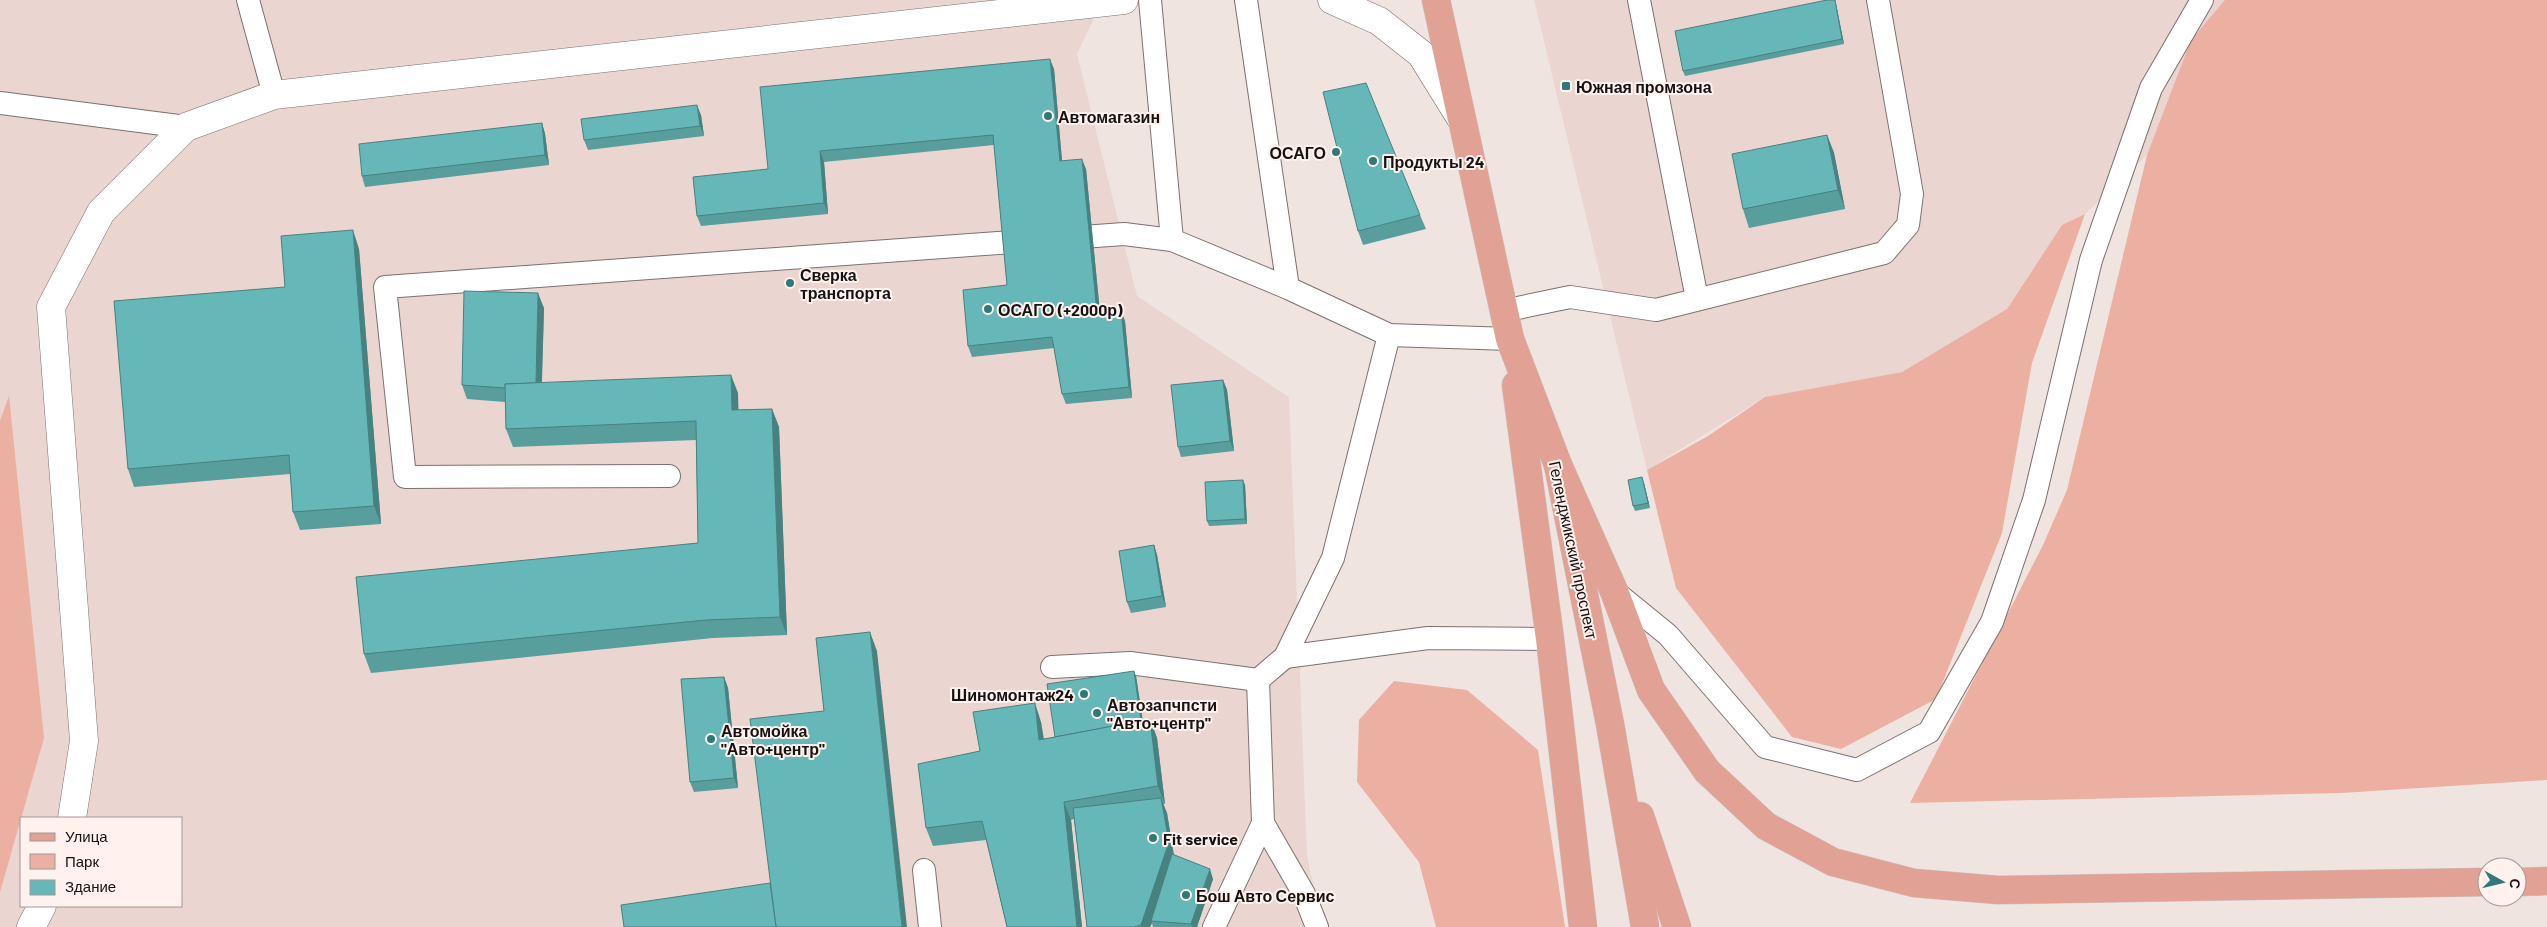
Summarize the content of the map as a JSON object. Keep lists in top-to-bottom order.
{
  "streets": {
    "main road": ["Геленджикский проспект"]
  },
  "places": {
    "transit": ["Южная промзона"],
    "other": [
      "Автомагазин",
      "ОСАГО",
      "Продукты 24",
      "Сверка транспорта",
      "ОСАГО (+2000р)",
      "Шиномонтаж24",
      "Автозапчпсти \"Авто+центр\"",
      "Автомойка \"Авто+центр\"",
      "Fit service",
      "Бош Авто Сервис"
    ]
  },
  "legend": ["Улица", "Парк", "Здание"],
  "north": "right"
}
